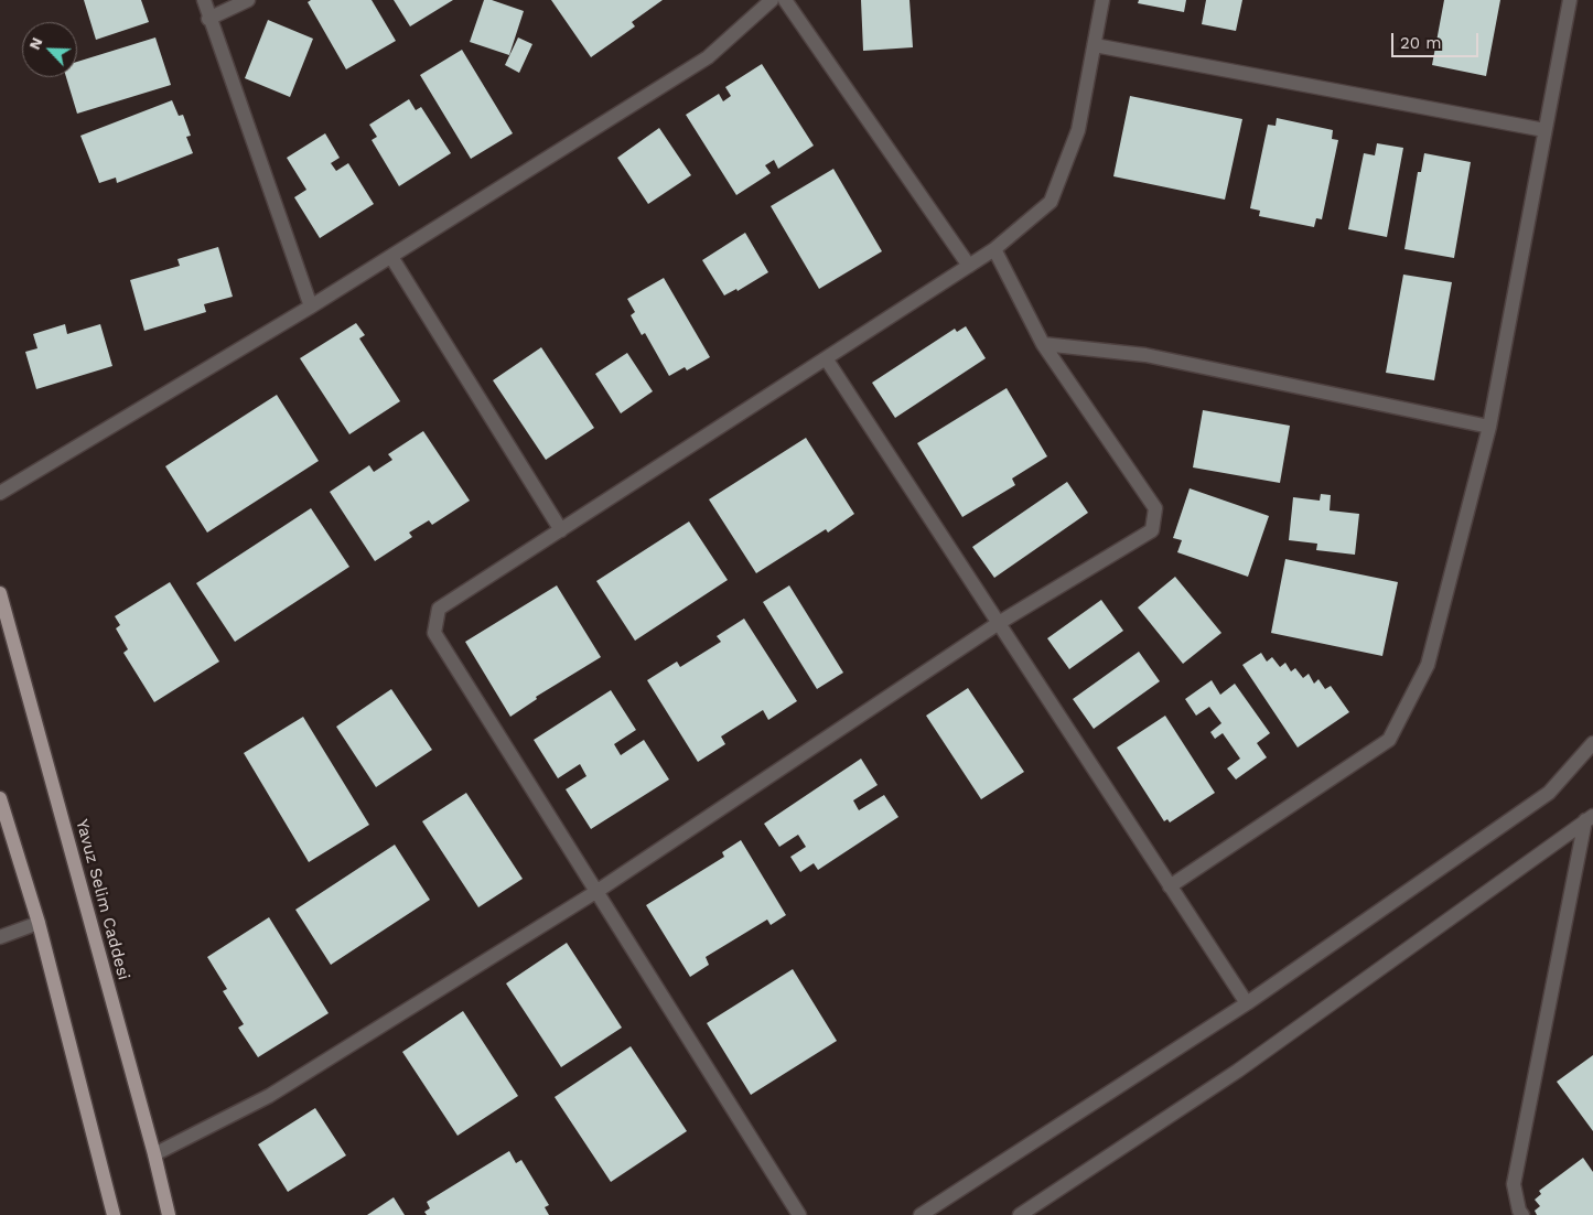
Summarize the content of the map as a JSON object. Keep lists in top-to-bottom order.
{
  "streets": {
    "main road": ["Yavuz Selim Caddesi"]
  },
  "scale_bar": "20 m",
  "north": "top left"
}
